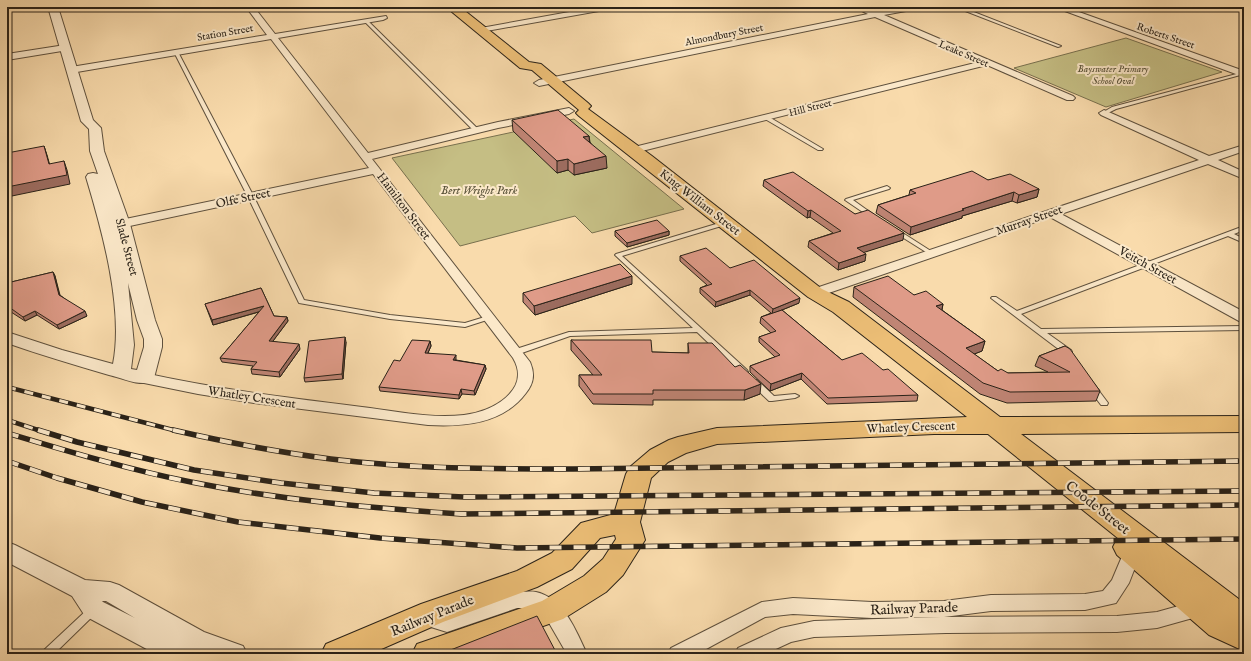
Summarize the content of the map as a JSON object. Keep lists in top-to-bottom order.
{
  "streets": {
    "main road": [
      "King William Street",
      "Whatley Crescent",
      "Coode Street",
      "Railway Parade"
    ],
    "street": [
      "Station Street",
      "Almondbury Street",
      "Roberts Street",
      "Leake Street",
      "Hill Street",
      "Olfe Street",
      "Hamilton Street",
      "Murray Street",
      "Slade Street",
      "Veitch Street"
    ]
  },
  "crossings": [
    ["Station Street", "Hamilton Street"],
    ["Station Street", "Slade Street"],
    ["Almondbury Street", "Leake Street"],
    ["Almondbury Street", "King William Street"],
    ["Leake Street", "Hill Street"],
    ["Hill Street", "King William Street"],
    ["Olfe Street", "Hamilton Street"],
    ["Olfe Street", "Slade Street"],
    ["King William Street", "Murray Street"],
    ["King William Street", "Whatley Crescent"],
    ["King William Street", "Coode Street"],
    ["Hamilton Street", "Whatley Crescent"],
    ["Murray Street", "Veitch Street"],
    ["Slade Street", "Whatley Crescent"],
    ["Whatley Crescent", "Coode Street"],
    ["Whatley Crescent", "Railway Parade"],
    ["Coode Street", "Railway Parade"]
  ],
  "parks": ["Bayswater Primary School Oval", "Bert Wright Park"]
}
